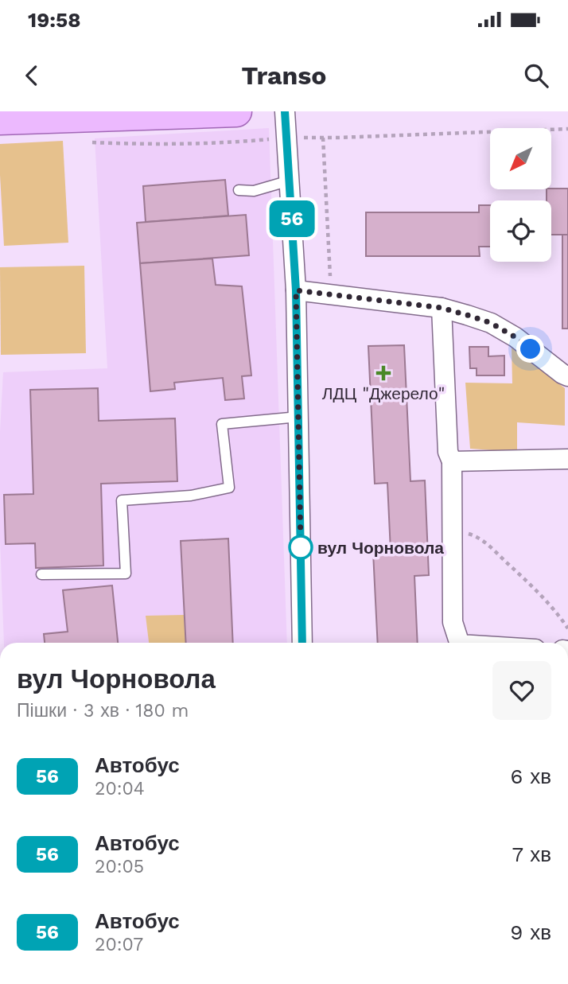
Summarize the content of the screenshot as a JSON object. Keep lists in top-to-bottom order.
{
  "places": {
    "health": ["ЛДЦ \"Джерело\""],
    "other": ["вул Чорновола"]
  },
  "lines": ["bus line 56"],
  "north": "bottom left",
  "page": {
    "status": "19:58",
    "header": "Transo",
    "on_map": "56",
    "heading": ["вул Чорновола", "Пішки · 3 хв · 180 m"],
    "list": [
      {
        "mark": "56",
        "name": "Автобус",
        "note": "20:04",
        "value": "6 хв"
      },
      {
        "mark": "56",
        "name": "Автобус",
        "note": "20:05",
        "value": "7 хв"
      },
      {
        "mark": "56",
        "name": "Автобус",
        "note": "20:07",
        "value": "9 хв"
      }
    ]
  }
}
